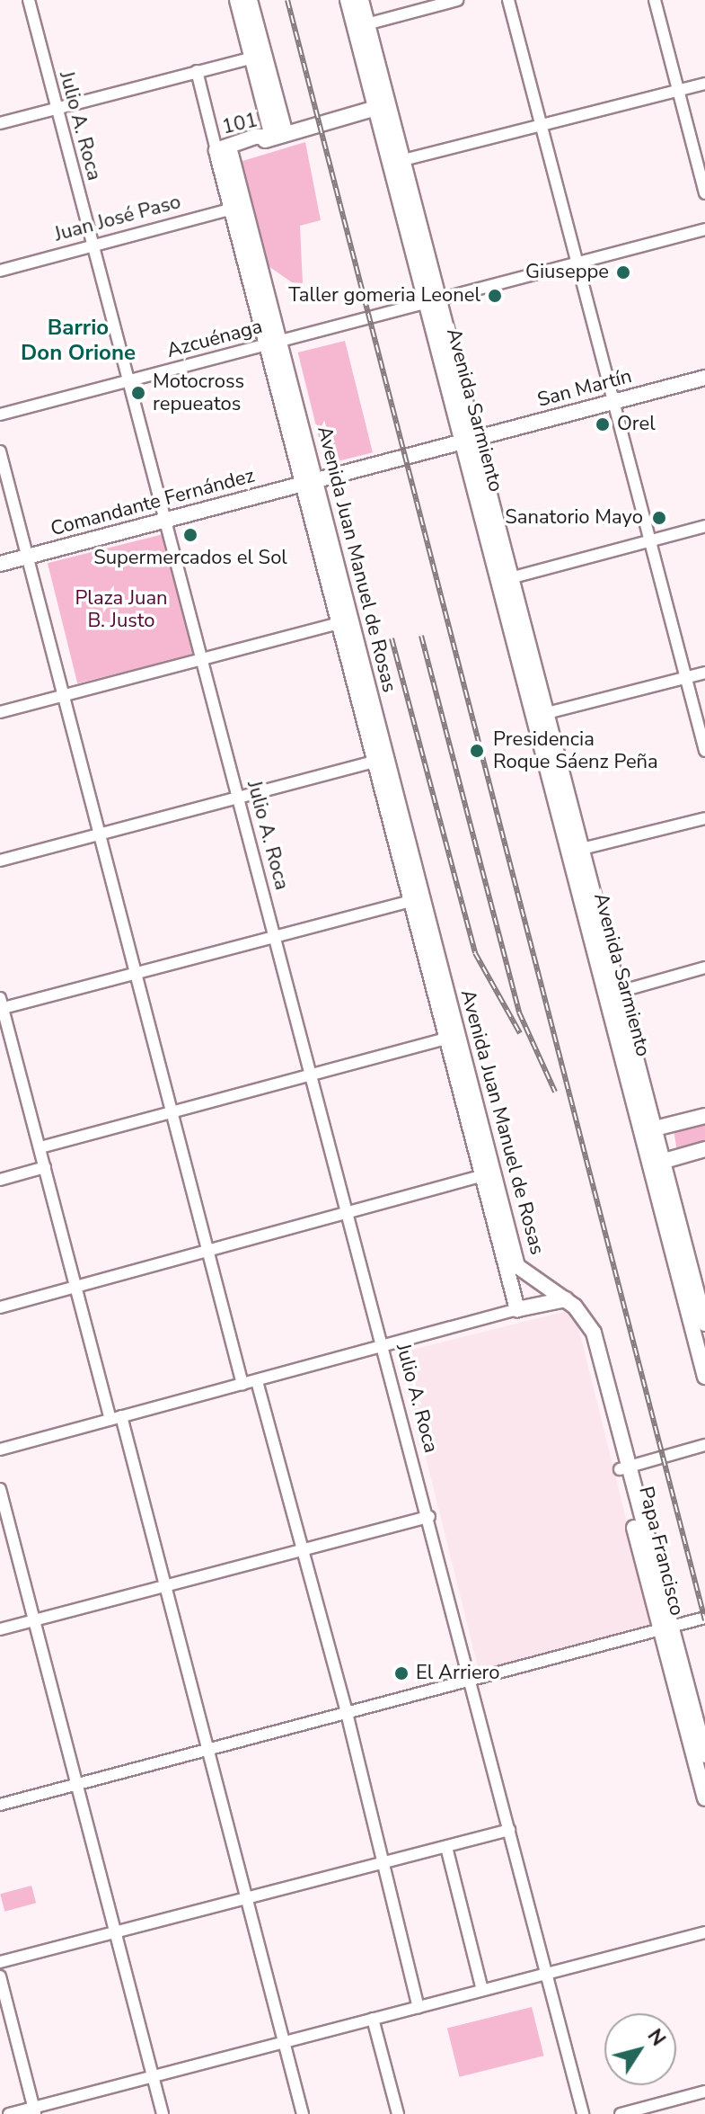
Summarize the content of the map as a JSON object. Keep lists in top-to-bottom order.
{
  "streets": {
    "main road": [
      "San Martín",
      "Avenida Sarmiento",
      "Comandante Fernández",
      "Avenida Juan Manuel de Rosas",
      "Papa Francisco"
    ],
    "street": ["Julio A. Roca", "Juan José Paso", "Azcuénaga"]
  },
  "crossings": [
    ["Julio A. Roca", "Juan José Paso"],
    ["Julio A. Roca", "Azcuénaga"],
    ["Julio A. Roca", "Comandante Fernández"],
    ["Juan José Paso", "Avenida Juan Manuel de Rosas"],
    ["Azcuénaga", "Avenida Sarmiento"],
    ["Azcuénaga", "Avenida Juan Manuel de Rosas"],
    ["San Martín", "Avenida Sarmiento"],
    ["San Martín", "Comandante Fernández"],
    ["San Martín", "Avenida Juan Manuel de Rosas"],
    ["Comandante Fernández", "Avenida Juan Manuel de Rosas"]
  ],
  "districts": ["Barrio Don Orione"],
  "parks": ["Plaza Juan B. Justo"],
  "places": [
    "Giuseppe",
    "Taller gomeria Leonel",
    "Motocross repueatos",
    "Orel",
    "Sanatorio Mayo",
    "Supermercados el Sol",
    "Presidencia Roque Sáenz Peña",
    "El Arriero"
  ],
  "north": "top right"
}
